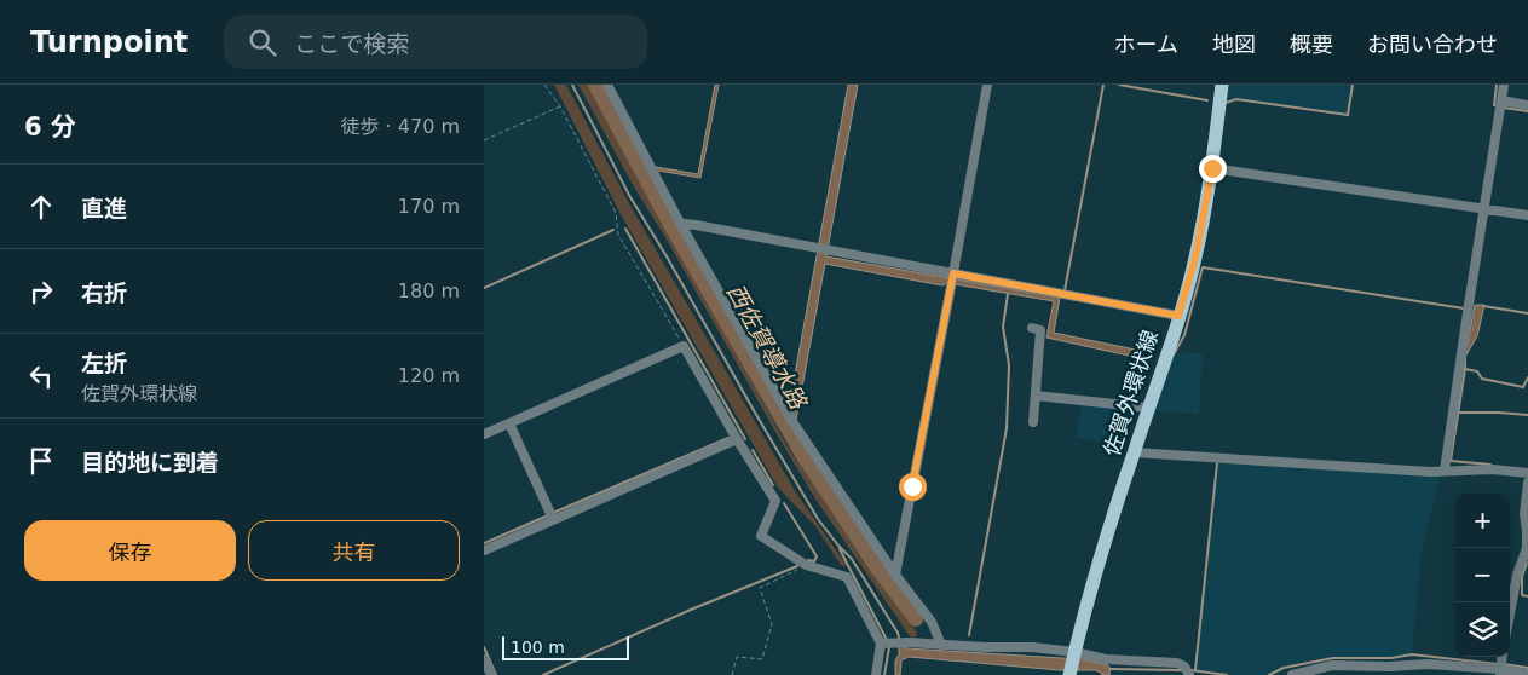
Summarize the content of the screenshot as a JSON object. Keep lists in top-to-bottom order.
{
  "streets": {
    "main road": ["佐賀外環状線"]
  },
  "water": ["西佐賀導水路"],
  "scale_bar": "100 m",
  "page": {
    "header": "Turnpoint",
    "search": "ここで検索",
    "nav": [
      "ホーム",
      "地図",
      "概要",
      "お問い合わせ"
    ],
    "heading": ["6 分", "徒歩 · 470 m"],
    "list": [
      ["直進", "170 m"],
      ["右折", "180 m"],
      ["左折", "佐賀外環状線", "120 m"],
      "目的地に到着"
    ],
    "map_buttons": ["+", "−"],
    "buttons": ["保存", "共有"],
    "scale": "100 m"
  }
}
